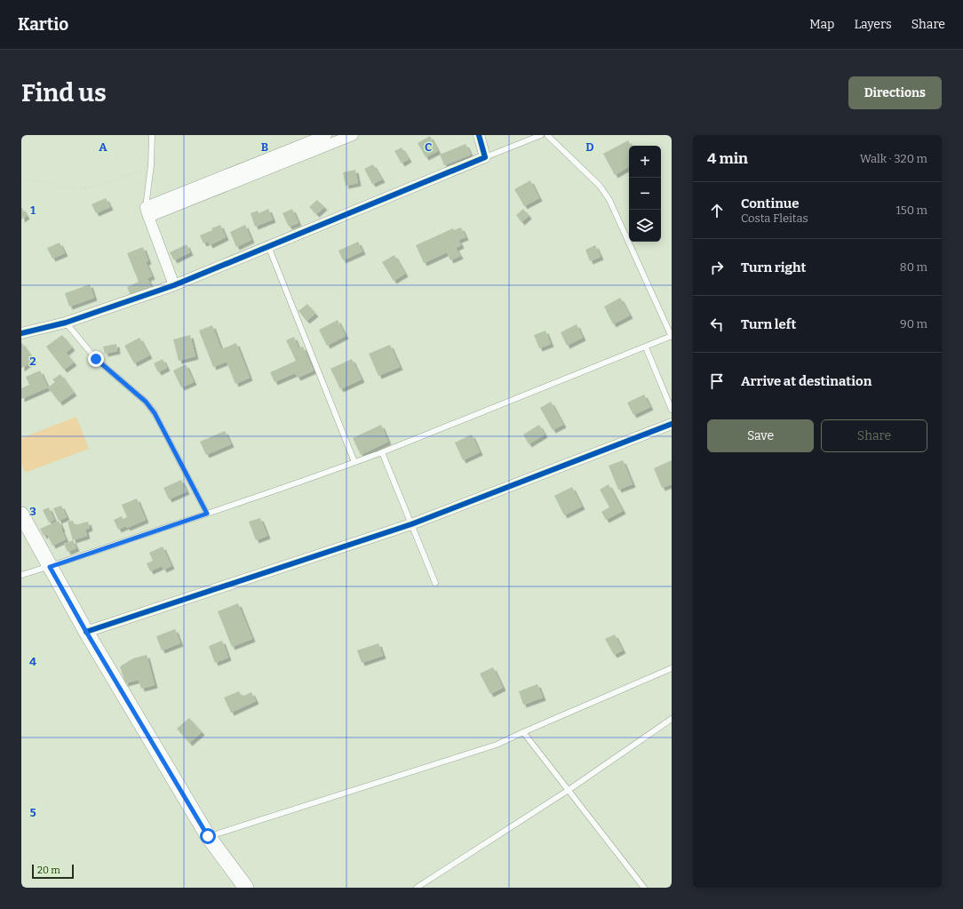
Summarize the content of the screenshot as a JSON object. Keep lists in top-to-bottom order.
{
  "scale_bar": "20 m",
  "page": {
    "header": "Kartio",
    "nav": ["Map", "Layers", "Share"],
    "buttons": [
      "Directions",
      ["Save", "Share"]
    ],
    "title": "Find us",
    "heading": ["4 min", "Walk · 320 m"],
    "map_buttons": ["+", "−"],
    "list": [
      ["Continue", "Costa Fleitas", "150 m"],
      ["Turn right", "80 m"],
      ["Turn left", "90 m"],
      "Arrive at destination"
    ],
    "scale": "20 m"
  },
  "grid": {
    "columns": [
      "A",
      "B",
      "C",
      "D"
    ],
    "rows": [
      "1",
      "2",
      "3",
      "4",
      "5"
    ]
  }
}
